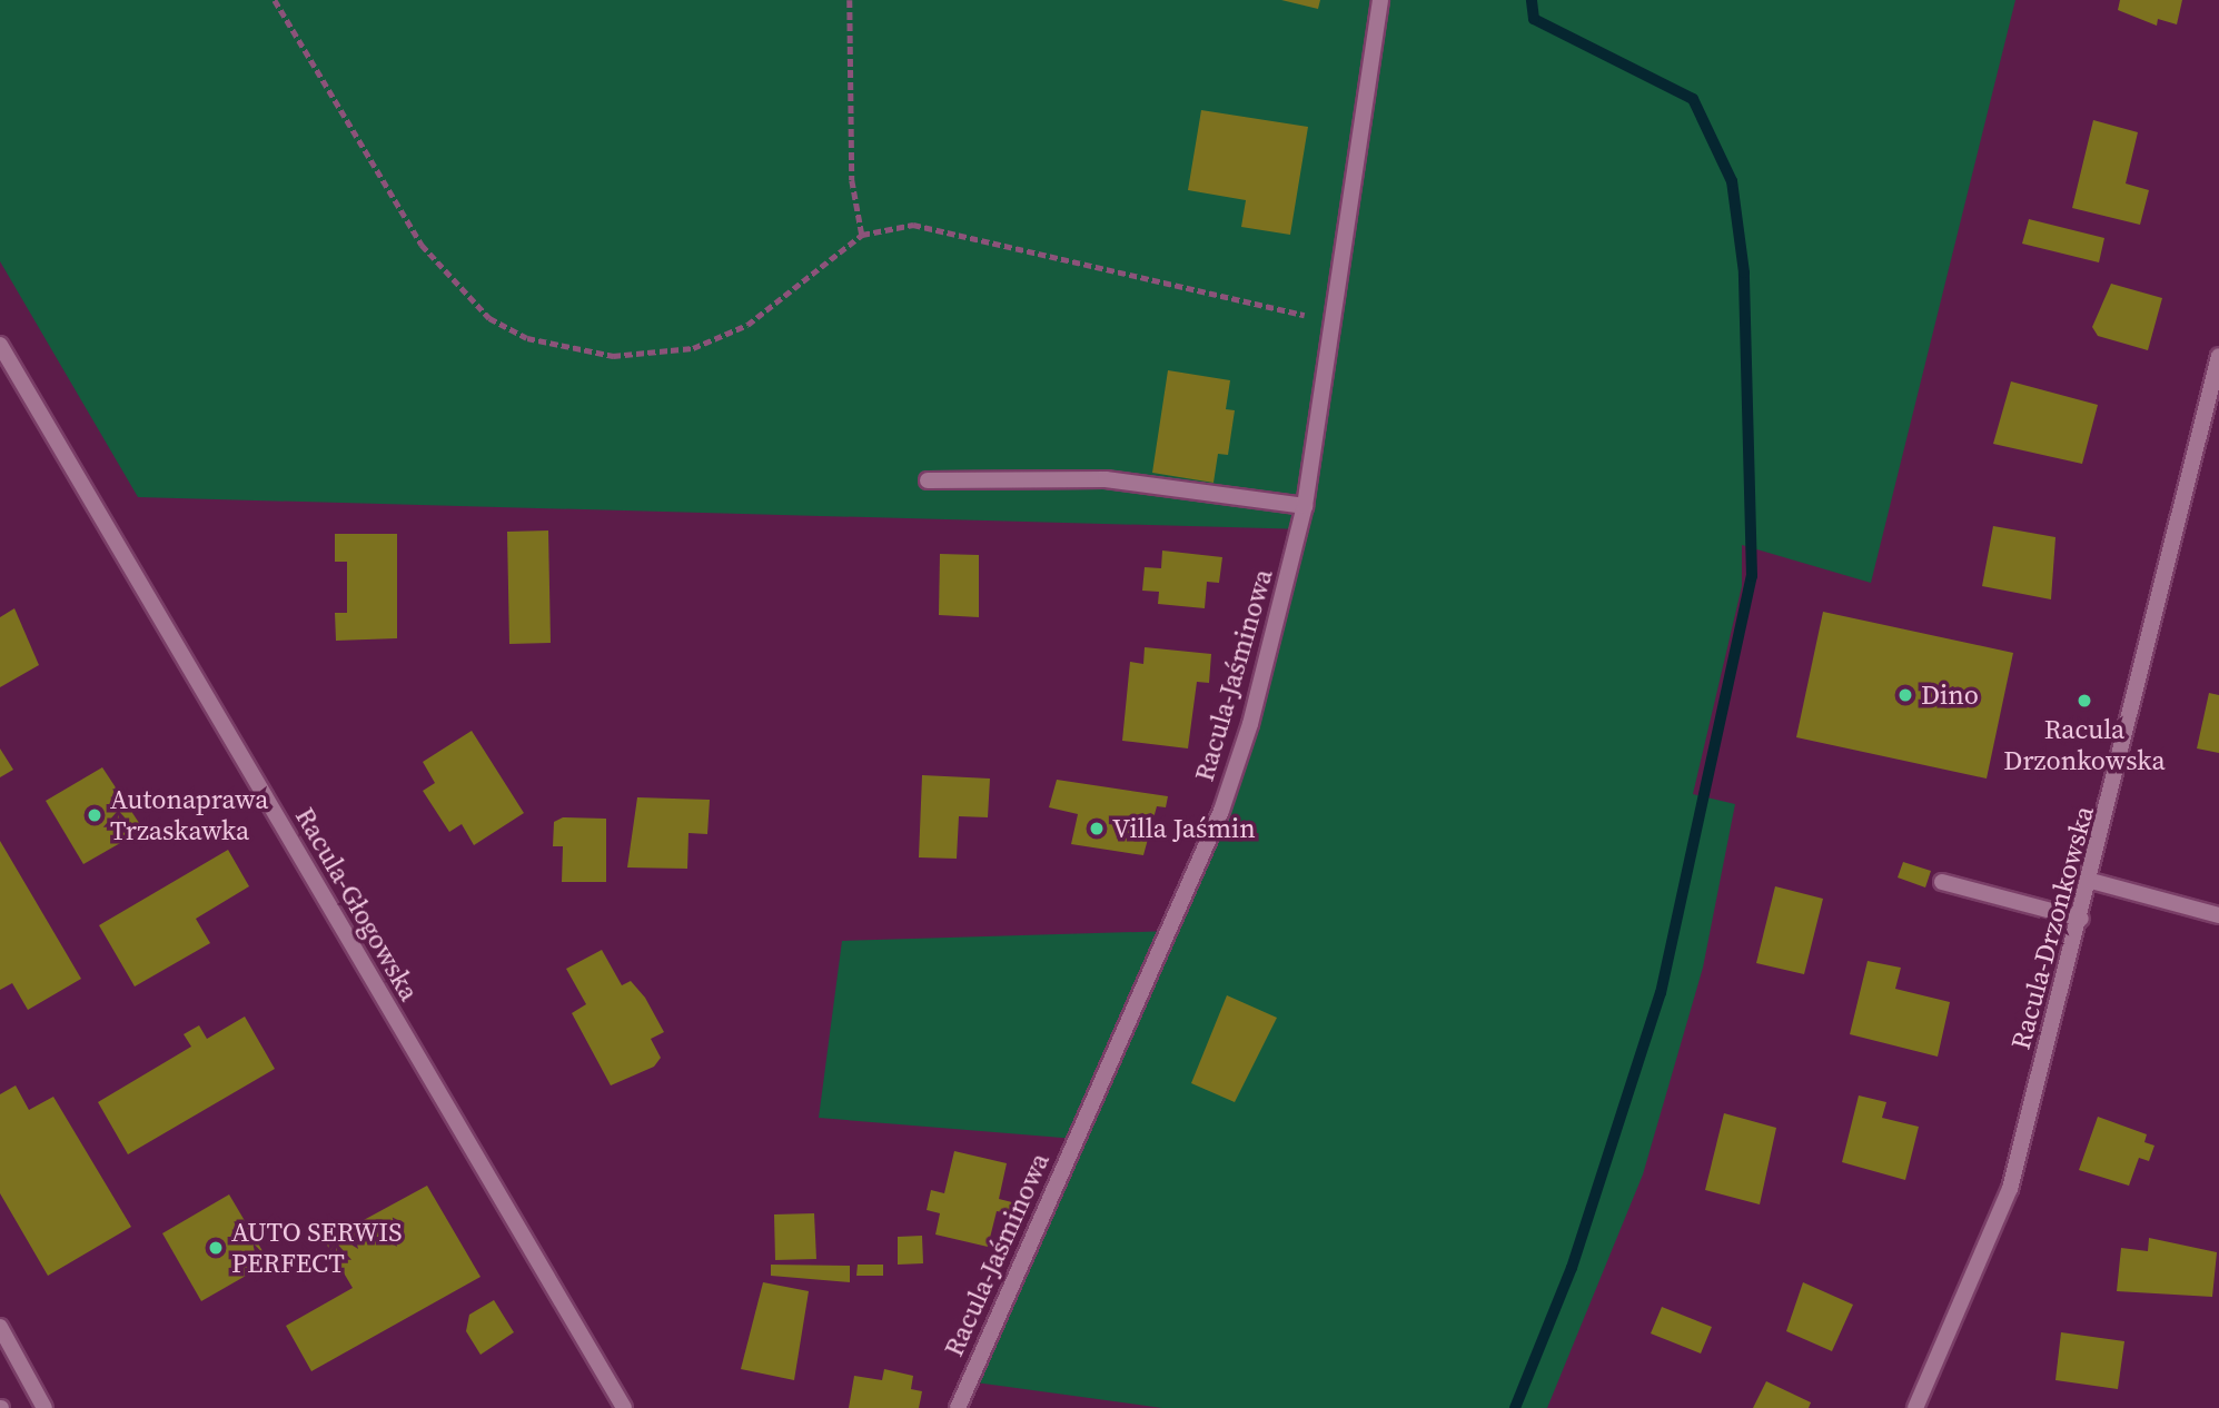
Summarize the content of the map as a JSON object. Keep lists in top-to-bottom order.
{
  "streets": {
    "street": ["Racula-Jaśminowa", "Racula-Głogowska", "Racula-Drzonkowska"]
  },
  "places": [
    "Dino",
    "Racula Drzonkowska",
    "Autonaprawa Trzaskawka",
    "Villa Jaśmin",
    "AUTO SERWIS PERFECT"
  ]
}
